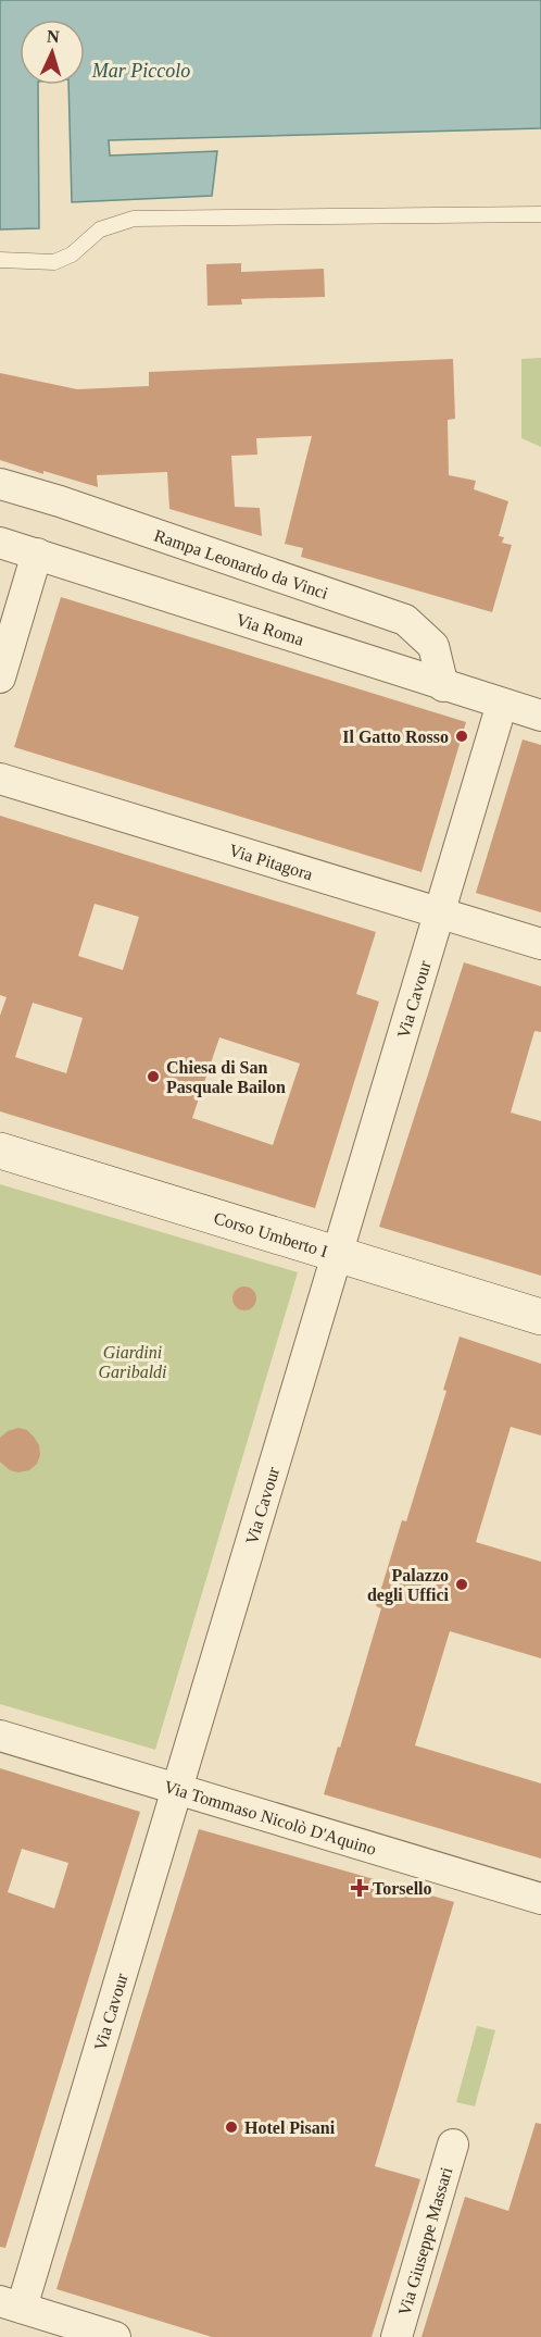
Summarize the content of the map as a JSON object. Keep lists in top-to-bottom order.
{
  "streets": {
    "main road": ["Corso Umberto I"],
    "street": [
      "Rampa Leonardo da Vinci",
      "Via Roma",
      "Via Pitagora",
      "Via Cavour",
      "Via Tommaso Nicolò D'Aquino",
      "Via Giuseppe Massari"
    ]
  },
  "crossings": [
    ["Rampa Leonardo da Vinci", "Via Roma"],
    ["Via Roma", "Via Cavour"],
    ["Via Pitagora", "Via Cavour"],
    ["Via Cavour", "Corso Umberto I"],
    ["Via Cavour", "Via Tommaso Nicolò D'Aquino"]
  ],
  "water": ["Mar Piccolo"],
  "parks": ["Giardini Garibaldi"],
  "places": {
    "other": [
      "Il Gatto Rosso",
      "Chiesa di San Pasquale Bailon",
      "Palazzo degli Uffici",
      "Hotel Pisani"
    ],
    "health": ["Torsello"]
  },
  "north": "top"
}
